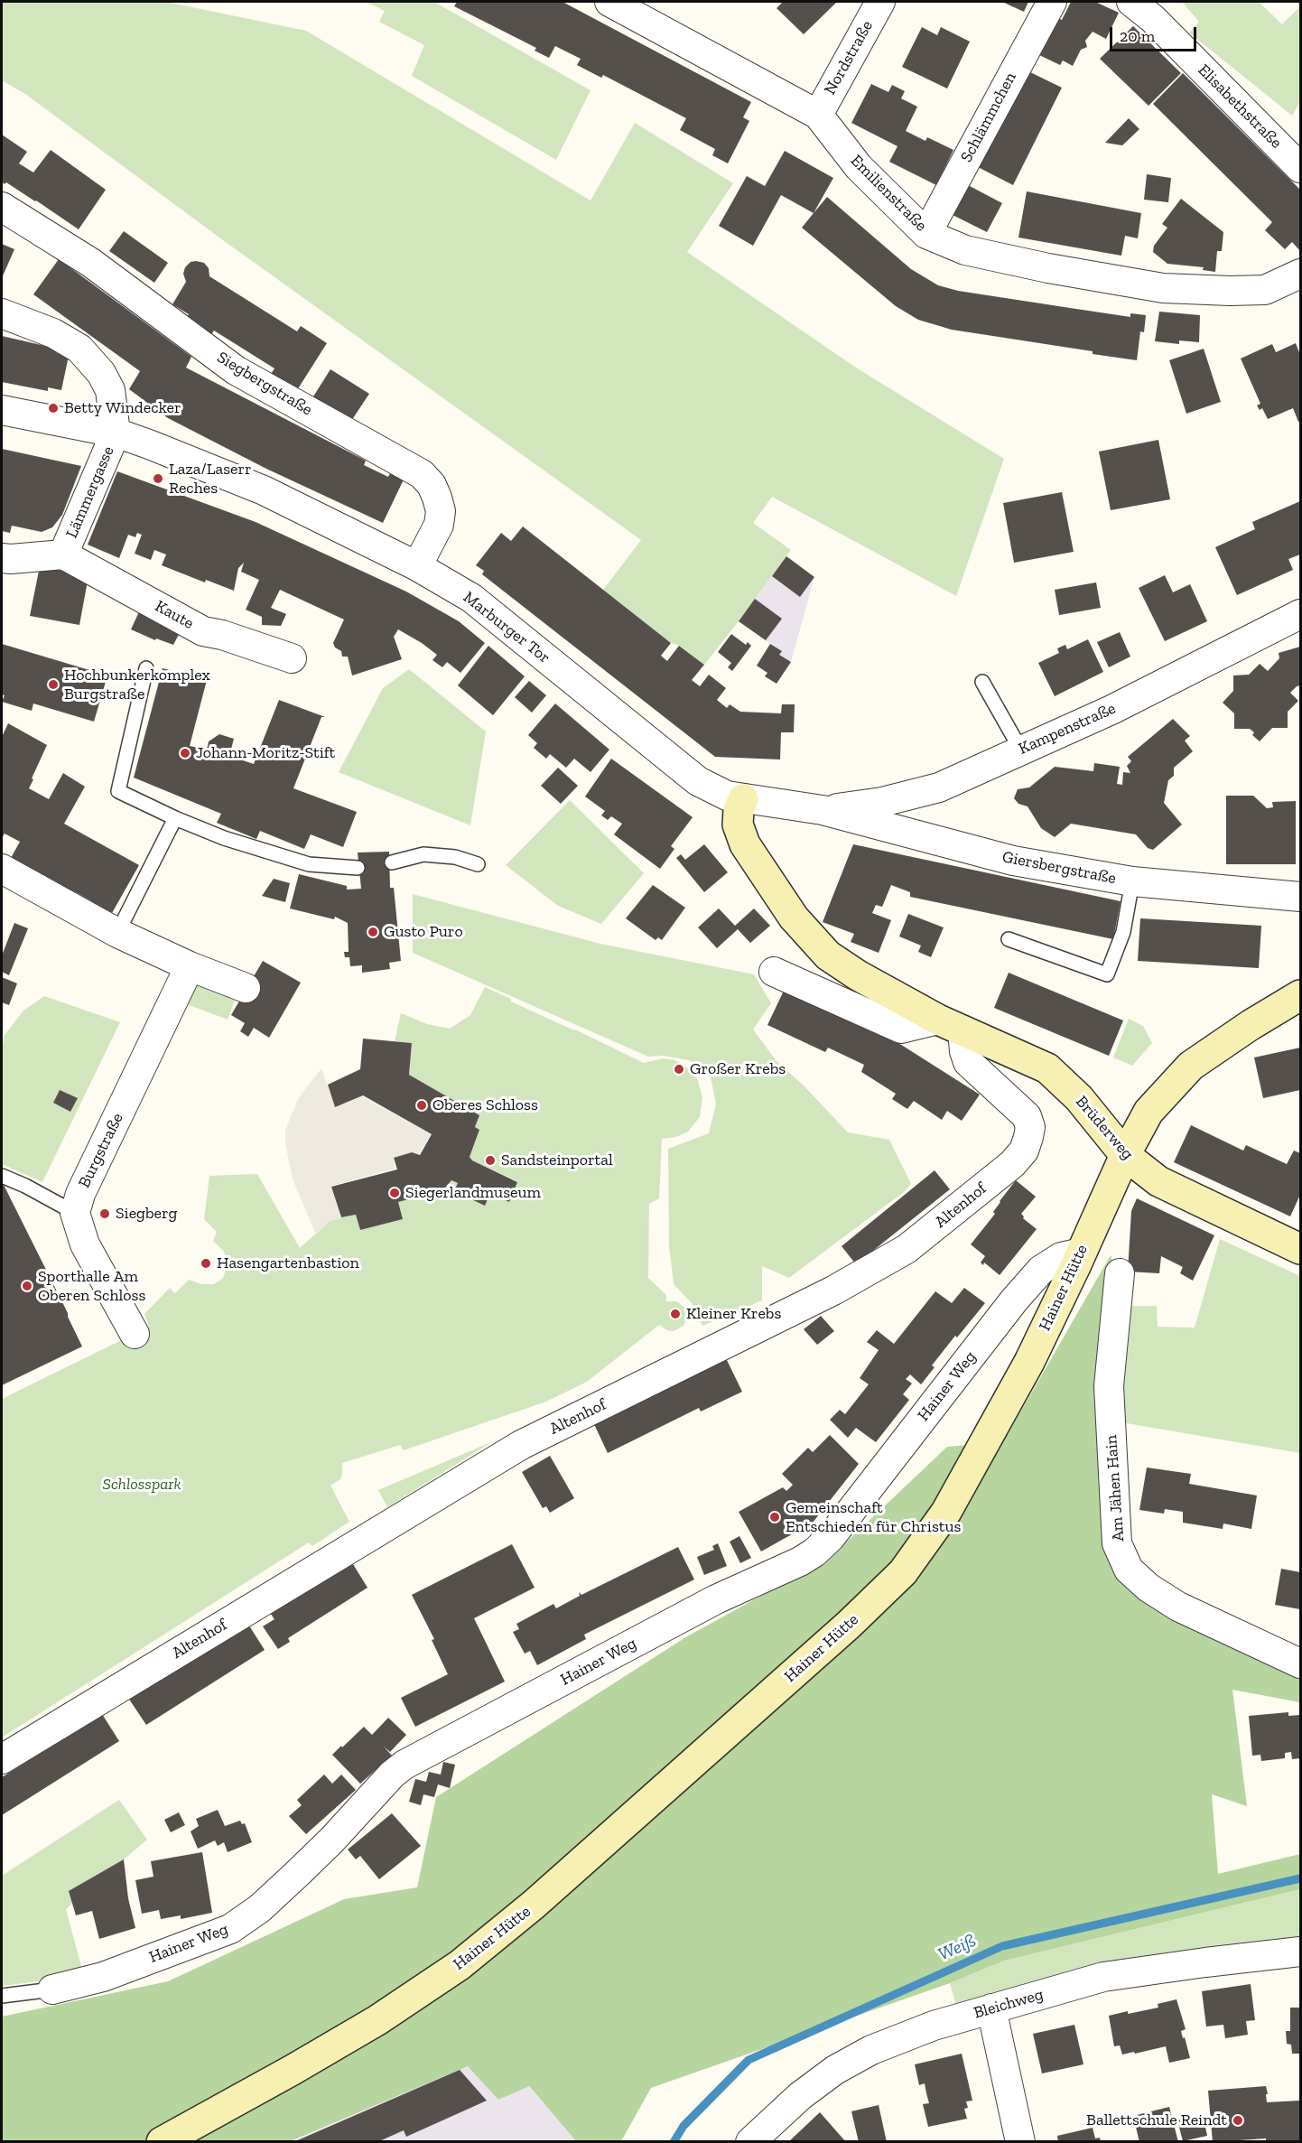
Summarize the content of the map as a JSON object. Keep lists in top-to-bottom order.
{
  "streets": {
    "street": [
      "Nordstraße",
      "Elisabethstraße",
      "Schlämmchen",
      "Emilienstraße",
      "Siegbergstraße",
      "Lämmergasse",
      "Kaute",
      "Marburger Tor",
      "Kampenstraße",
      "Giersbergstraße",
      "Brüderweg",
      "Burgstraße",
      "Altenhof",
      "Hainer Hütte",
      "Hainer Weg",
      "Am Jähen Hain",
      "Bleichweg"
    ]
  },
  "crossings": [
    ["Nordstraße", "Emilienstraße"],
    ["Schlämmchen", "Emilienstraße"],
    ["Siegbergstraße", "Marburger Tor"],
    ["Lämmergasse", "Kaute"],
    ["Lämmergasse", "Marburger Tor"],
    ["Marburger Tor", "Kampenstraße"],
    ["Marburger Tor", "Giersbergstraße"],
    ["Marburger Tor", "Brüderweg"],
    ["Kampenstraße", "Giersbergstraße"],
    ["Brüderweg", "Altenhof"],
    ["Brüderweg", "Hainer Hütte"],
    ["Hainer Hütte", "Hainer Weg"]
  ],
  "water": ["Weiß"],
  "parks": ["Schlosspark"],
  "places": [
    "Betty Windecker",
    "Laza/Laserr Reches",
    "Hochbunkerkomplex Burgstraße",
    "Johann-Moritz-Stift",
    "Gusto Puro",
    "Großer Krebs",
    "Oberes Schloss",
    "Sandsteinportal",
    "Siegerlandmuseum",
    "Siegberg",
    "Hasengartenbastion",
    "Sporthalle Am Oberen Schloss",
    "Kleiner Krebs",
    "Gemeinschaft Entschieden für Christus",
    "Ballettschule Reindt"
  ],
  "scale_bar": "20 m"
}
